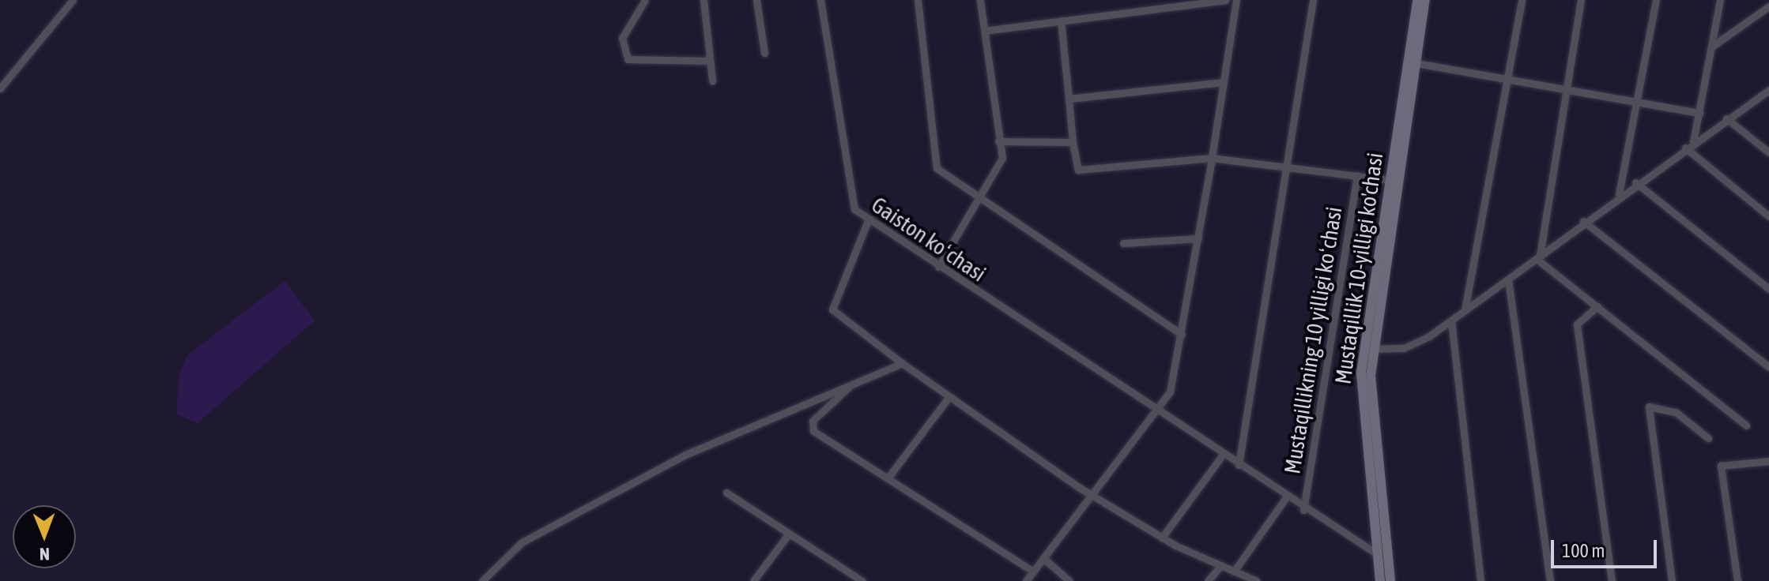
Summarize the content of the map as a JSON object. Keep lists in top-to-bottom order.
{
  "streets": {
    "main road": ["Mustaqillik 10-yilligi ko'chasi"],
    "street": ["Gaiston koʻchasi", "Mustaqillikning 10 yilligi koʻchasi"]
  },
  "crossings": [
    ["Gaiston koʻchasi", "Mustaqillik 10-yilligi ko'chasi"],
    ["Gaiston koʻchasi", "Mustaqillikning 10 yilligi koʻchasi"]
  ],
  "scale_bar": "100 m",
  "north": "bottom"
}
